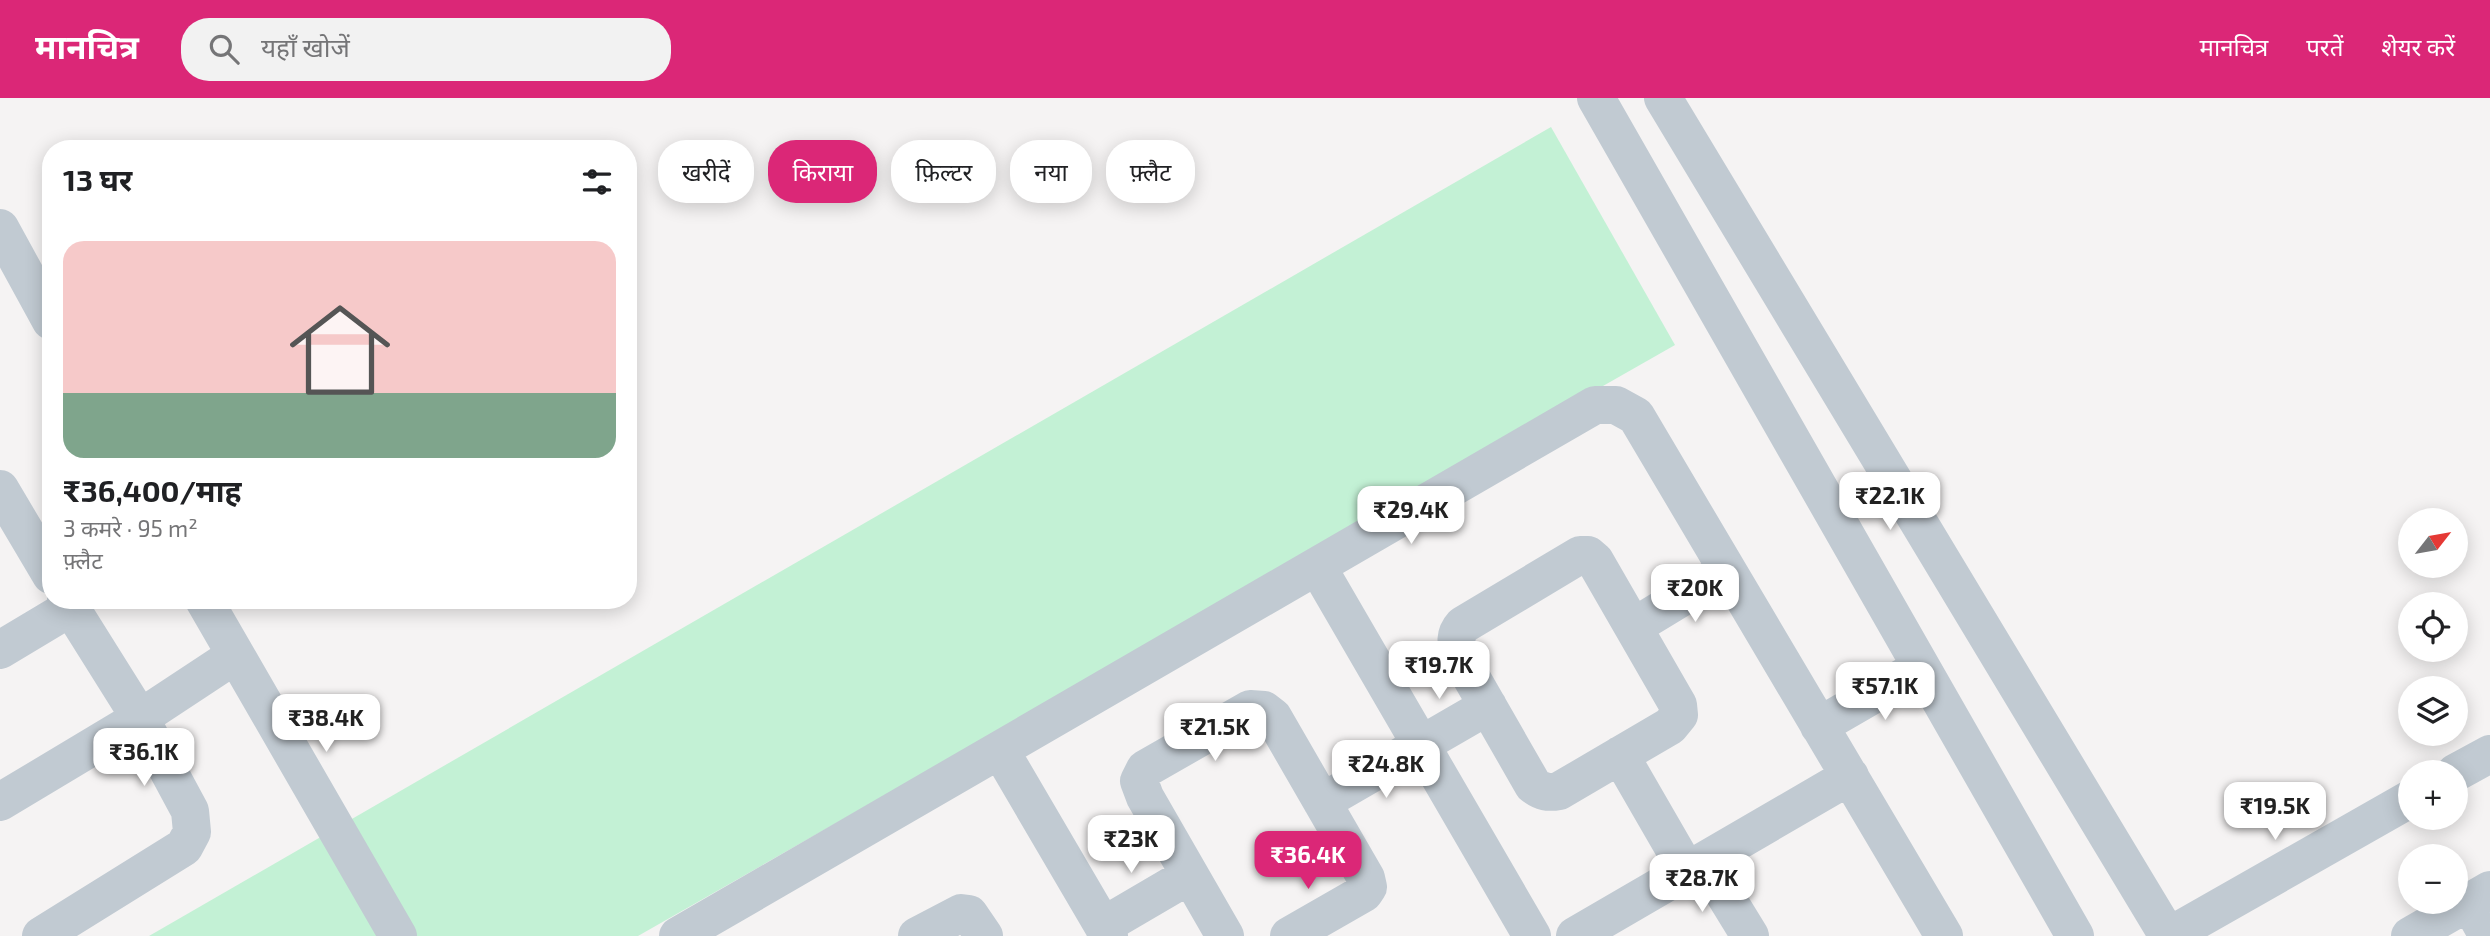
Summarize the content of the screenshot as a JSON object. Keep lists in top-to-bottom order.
{
  "north": "top right",
  "page": {
    "header": "मानचित्र",
    "search": "यहाँ खोजें",
    "nav": ["मानचित्र", "परतें", "शेयर करें"],
    "chip": [
      "खरीदें",
      "किराया",
      "फ़िल्टर",
      "नया",
      "फ़्लैट"
    ],
    "heading": "13 घर",
    "list": [
      {
        "name": "₹36,400/माह",
        "note": "3 कमरे · 95 m² · फ़्लैट"
      }
    ],
    "price": [
      "₹22.1K",
      "₹29.4K",
      "₹20K",
      "₹19.7K",
      "₹57.1K",
      "₹38.4K",
      "₹21.5K",
      "₹36.1K",
      "₹24.8K",
      "₹19.5K",
      "₹23K",
      "₹36.4K",
      "₹28.7K"
    ],
    "map_buttons": ["+", "−"]
  }
}
